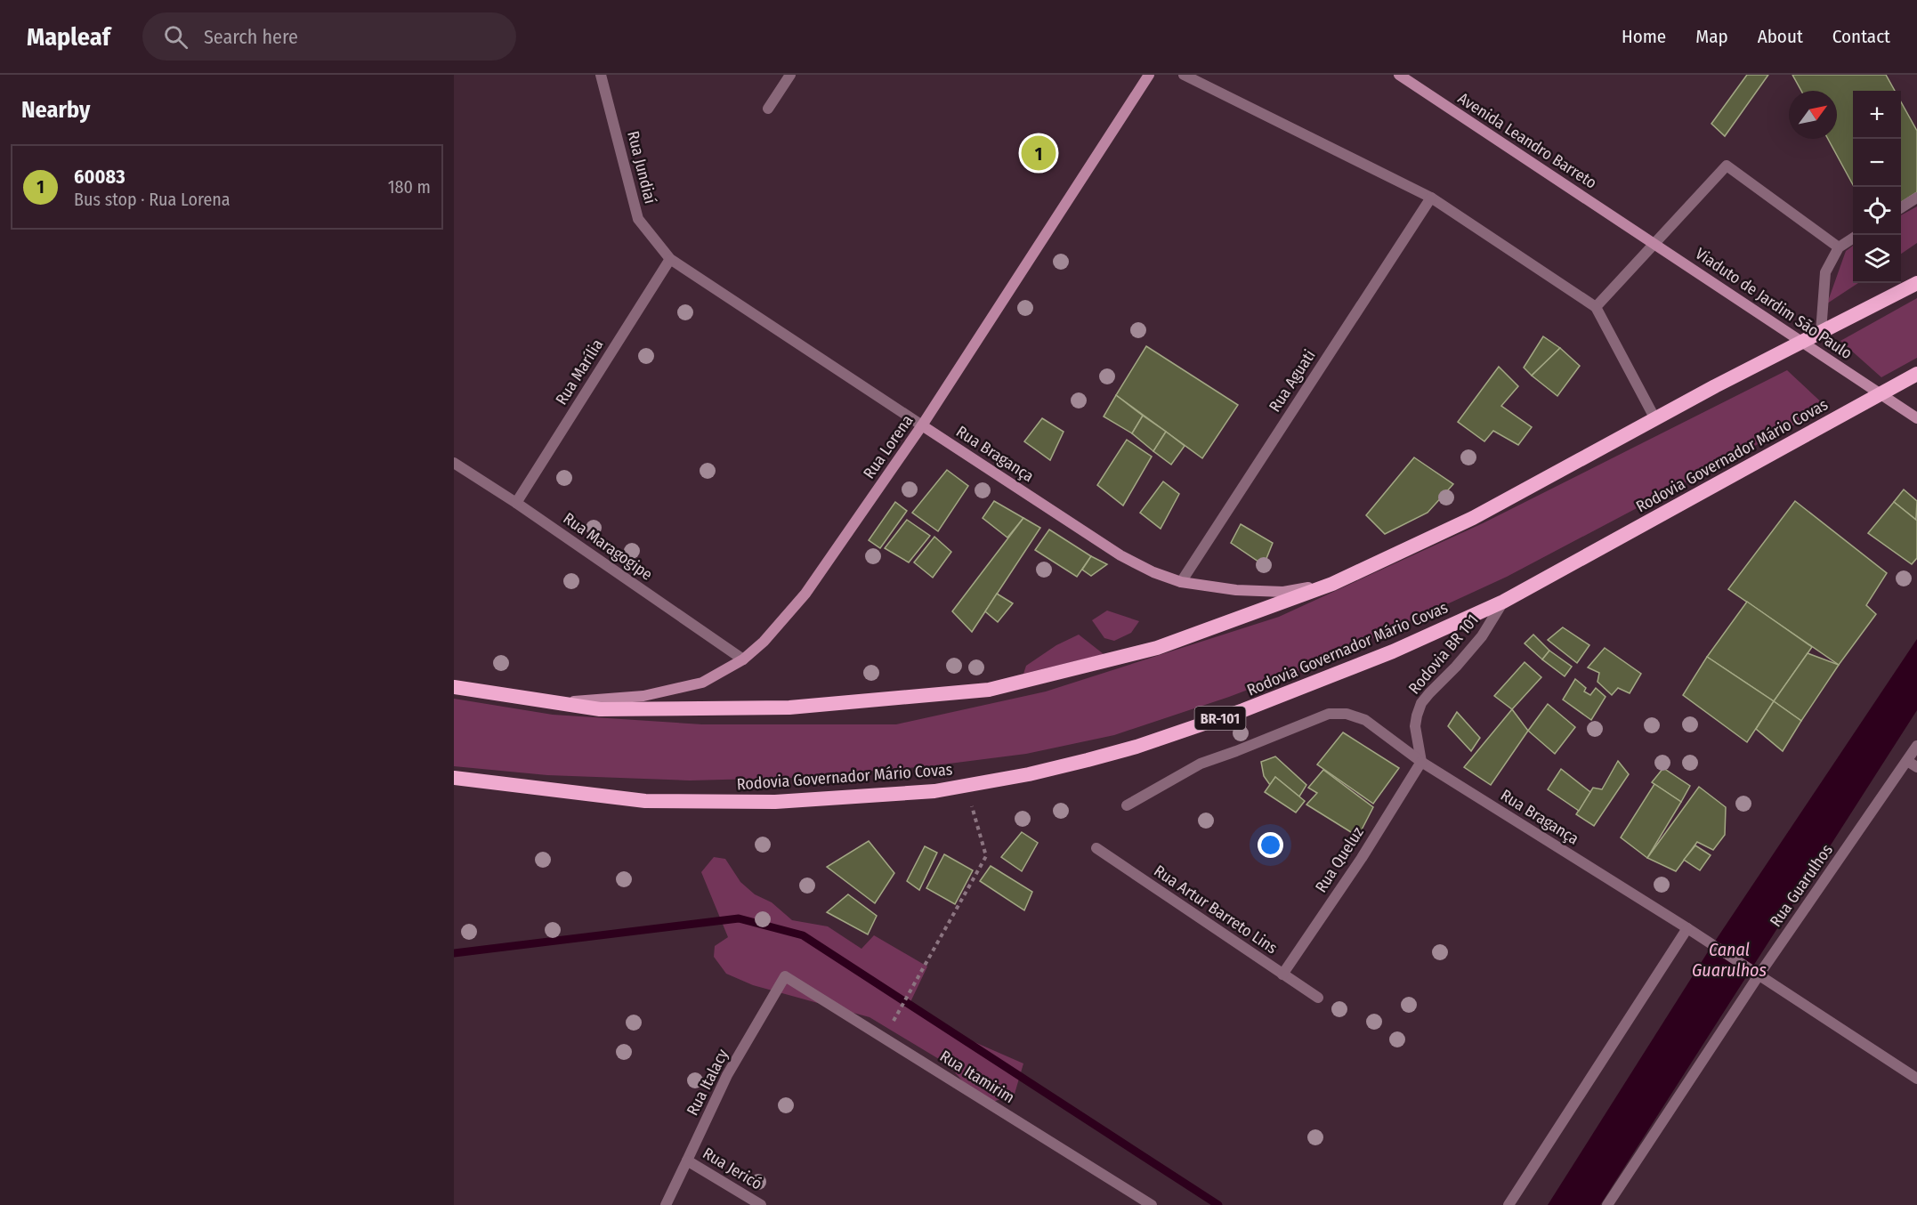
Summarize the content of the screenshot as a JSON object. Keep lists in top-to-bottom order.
{
  "streets": {
    "highway": ["Rodovia Governador Mário Covas", "BR-101"],
    "main road": [
      "Avenida Leandro Barreto",
      "Viaduto de Jardim São Paulo",
      "Rua Lorena",
      "Rua Bragança"
    ],
    "street": [
      "Rua Jundiaí",
      "Rua Marília",
      "Rua Aguati",
      "Rua Maragogipe",
      "Rodovia BR 101",
      "Rua Queluz",
      "Rua Guarulhos",
      "Rua Artur Barreto Lins",
      "Rua Itamirim",
      "Rua Italacy",
      "Rua Jericó"
    ]
  },
  "crossings": [
    ["Avenida Leandro Barreto", "Viaduto de Jardim São Paulo"],
    ["Rua Jundiaí", "Rua Marília"],
    ["Rua Jundiaí", "Rua Bragança"],
    ["Rua Marília", "Rua Bragança"],
    ["Rua Marília", "Rua Maragogipe"],
    ["Rua Aguati", "Rua Bragança"],
    ["Rua Lorena", "Rua Bragança"],
    ["Rua Lorena", "Rua Maragogipe"],
    ["Rua Bragança", "Rodovia BR 101"],
    ["Rua Bragança", "Rua Queluz"],
    ["Rua Bragança", "Rua Guarulhos"],
    ["Rodovia Governador Mário Covas", "Rodovia BR 101"],
    ["Rodovia BR 101", "Rua Queluz"],
    ["Rua Queluz", "Rua Artur Barreto Lins"],
    ["Rua Itamirim", "Rua Italacy"],
    ["Rua Italacy", "Rua Jericó"]
  ],
  "water": ["Canal Guarulhos"],
  "north": "top right",
  "page": {
    "header": "Mapleaf",
    "search": "Search here",
    "nav": [
      "Home",
      "Map",
      "About",
      "Contact"
    ],
    "heading": "Nearby",
    "map_buttons": ["+", "−"],
    "pins": "1",
    "list": [
      {
        "mark": "1",
        "name": "60083",
        "note": "Bus stop · Rua Lorena",
        "value": "180 m"
      }
    ]
  }
}
